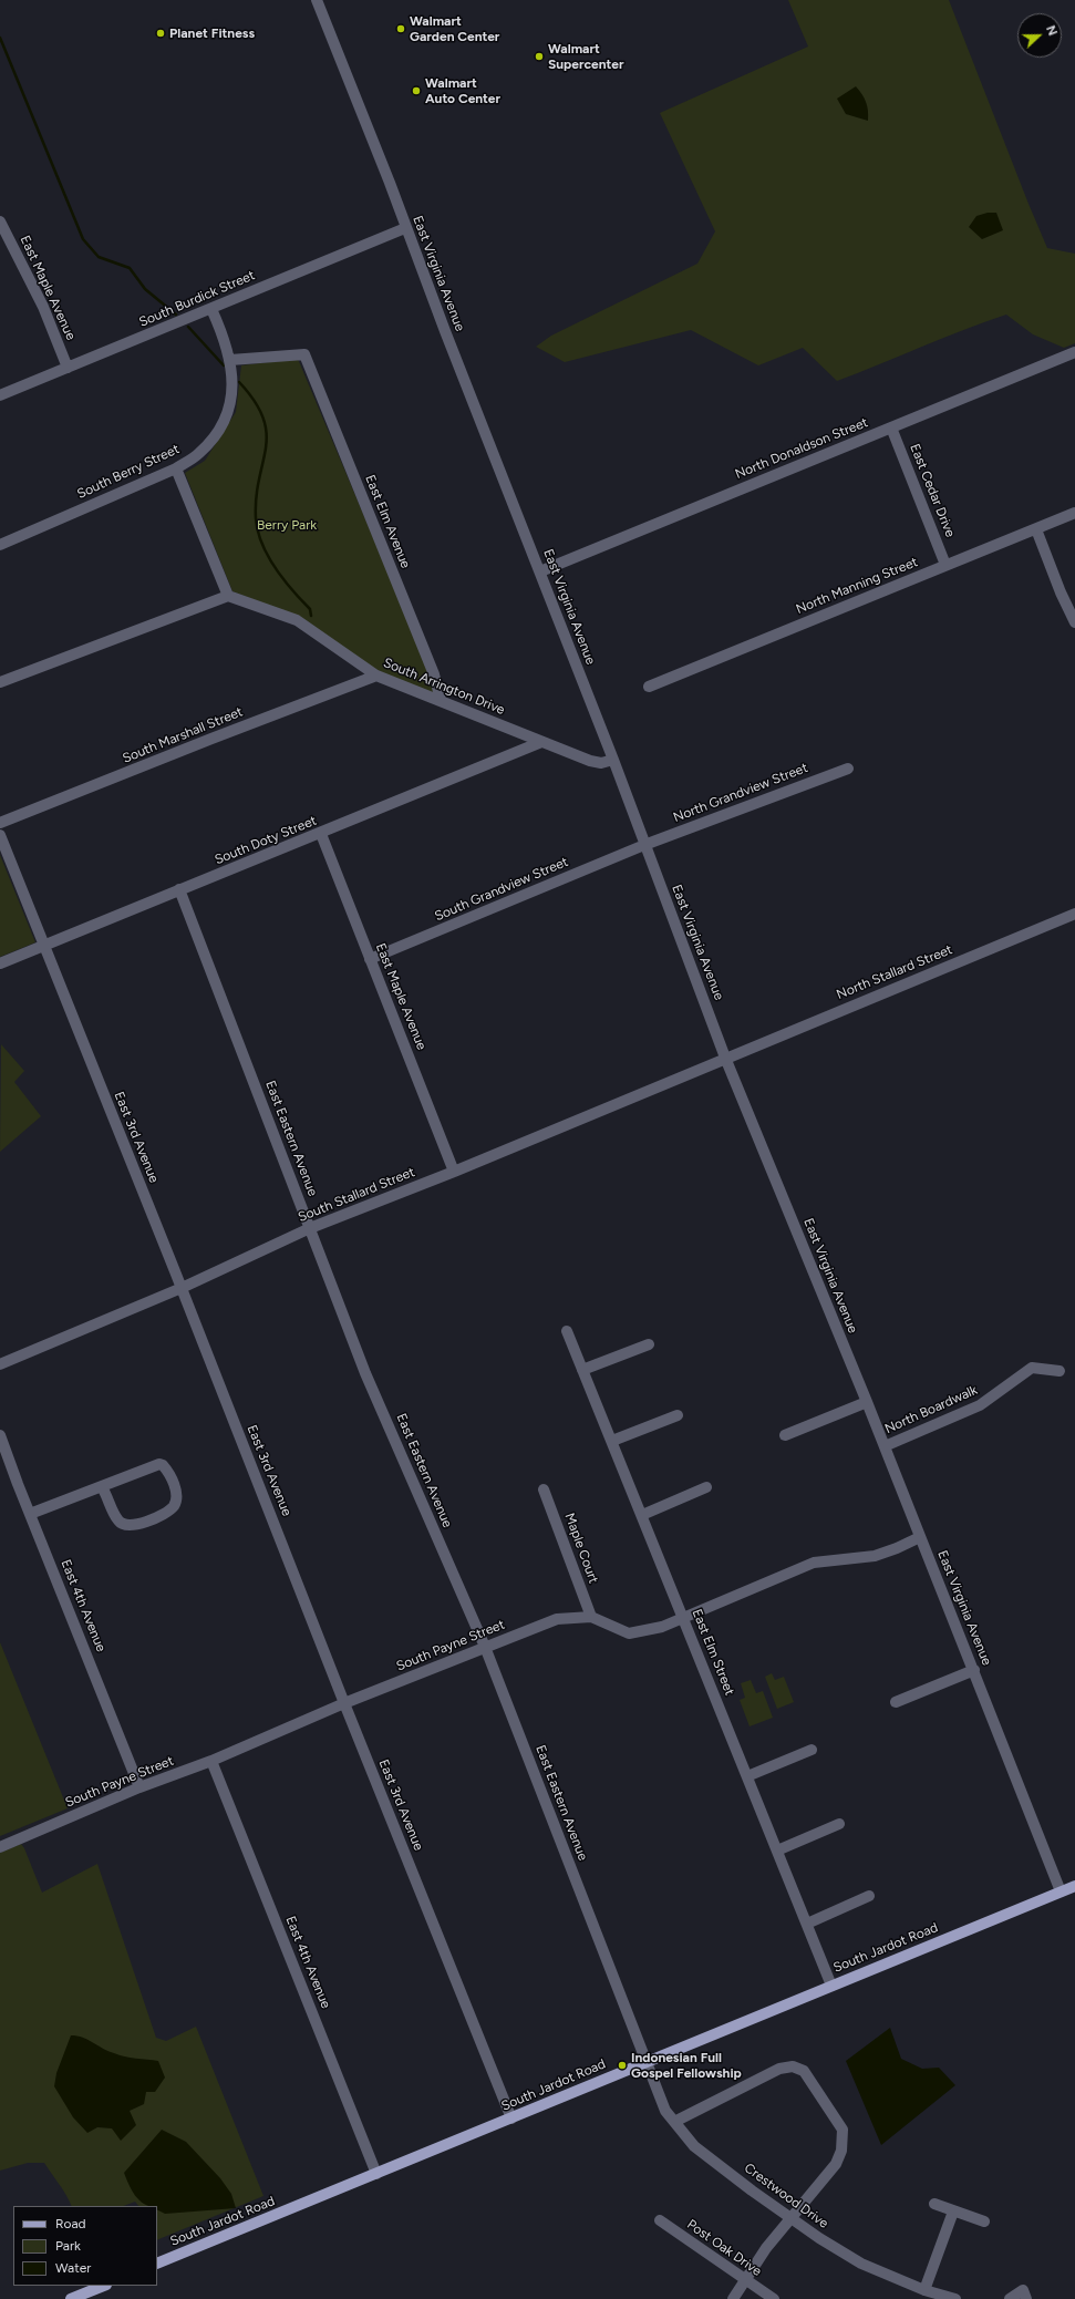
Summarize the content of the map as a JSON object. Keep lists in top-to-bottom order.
{
  "streets": {
    "main road": ["South Jardot Road"],
    "street": [
      "East Virginia Avenue",
      "East Maple Avenue",
      "South Burdick Street",
      "North Donaldson Street",
      "South Berry Street",
      "East Cedar Drive",
      "East Elm Avenue",
      "North Manning Street",
      "South Arrington Drive",
      "South Marshall Street",
      "North Grandview Street",
      "South Doty Street",
      "South Grandview Street",
      "North Stallard Street",
      "East 3rd Avenue",
      "East Eastern Avenue",
      "South Stallard Street",
      "North Boardwalk",
      "Maple Court",
      "East 4th Avenue",
      "South Payne Street",
      "East Elm Street",
      "Crestwood Drive",
      "Post Oak Drive"
    ]
  },
  "crossings": [
    ["East Virginia Avenue", "South Burdick Street"],
    ["East Virginia Avenue", "North Donaldson Street"],
    ["East Virginia Avenue", "South Arrington Drive"],
    ["East Virginia Avenue", "North Grandview Street"],
    ["East Virginia Avenue", "South Grandview Street"],
    ["East Virginia Avenue", "North Stallard Street"],
    ["East Virginia Avenue", "South Stallard Street"],
    ["East Virginia Avenue", "North Boardwalk"],
    ["East Virginia Avenue", "South Payne Street"],
    ["East Virginia Avenue", "South Jardot Road"],
    ["East Maple Avenue", "South Burdick Street"],
    ["East Maple Avenue", "South Doty Street"],
    ["East Maple Avenue", "South Grandview Street"],
    ["East Maple Avenue", "South Stallard Street"],
    ["South Burdick Street", "South Berry Street"],
    ["North Donaldson Street", "East Cedar Drive"],
    ["South Berry Street", "East Elm Avenue"],
    ["East Cedar Drive", "North Manning Street"],
    ["East Elm Avenue", "South Arrington Drive"],
    ["South Arrington Drive", "South Marshall Street"],
    ["South Arrington Drive", "South Doty Street"],
    ["North Grandview Street", "South Grandview Street"],
    ["South Doty Street", "East 3rd Avenue"],
    ["South Doty Street", "East Eastern Avenue"],
    ["North Stallard Street", "South Stallard Street"],
    ["East 3rd Avenue", "South Stallard Street"],
    ["East 3rd Avenue", "South Payne Street"],
    ["East 3rd Avenue", "South Jardot Road"],
    ["East Eastern Avenue", "South Stallard Street"],
    ["East Eastern Avenue", "South Payne Street"],
    ["East Eastern Avenue", "South Jardot Road"],
    ["East Eastern Avenue", "Crestwood Drive"],
    ["Maple Court", "South Payne Street"],
    ["East 4th Avenue", "South Payne Street"],
    ["East 4th Avenue", "South Jardot Road"],
    ["South Payne Street", "East Elm Street"],
    ["East Elm Street", "South Jardot Road"],
    ["South Jardot Road", "Crestwood Drive"]
  ],
  "parks": ["Berry Park"],
  "places": [
    "Walmart Garden Center",
    "Planet Fitness",
    "Walmart Supercenter",
    "Walmart Auto Center",
    "Indonesian Full Gospel Fellowship"
  ],
  "legend": ["Road", "Park", "Water"],
  "north": "right"
}
